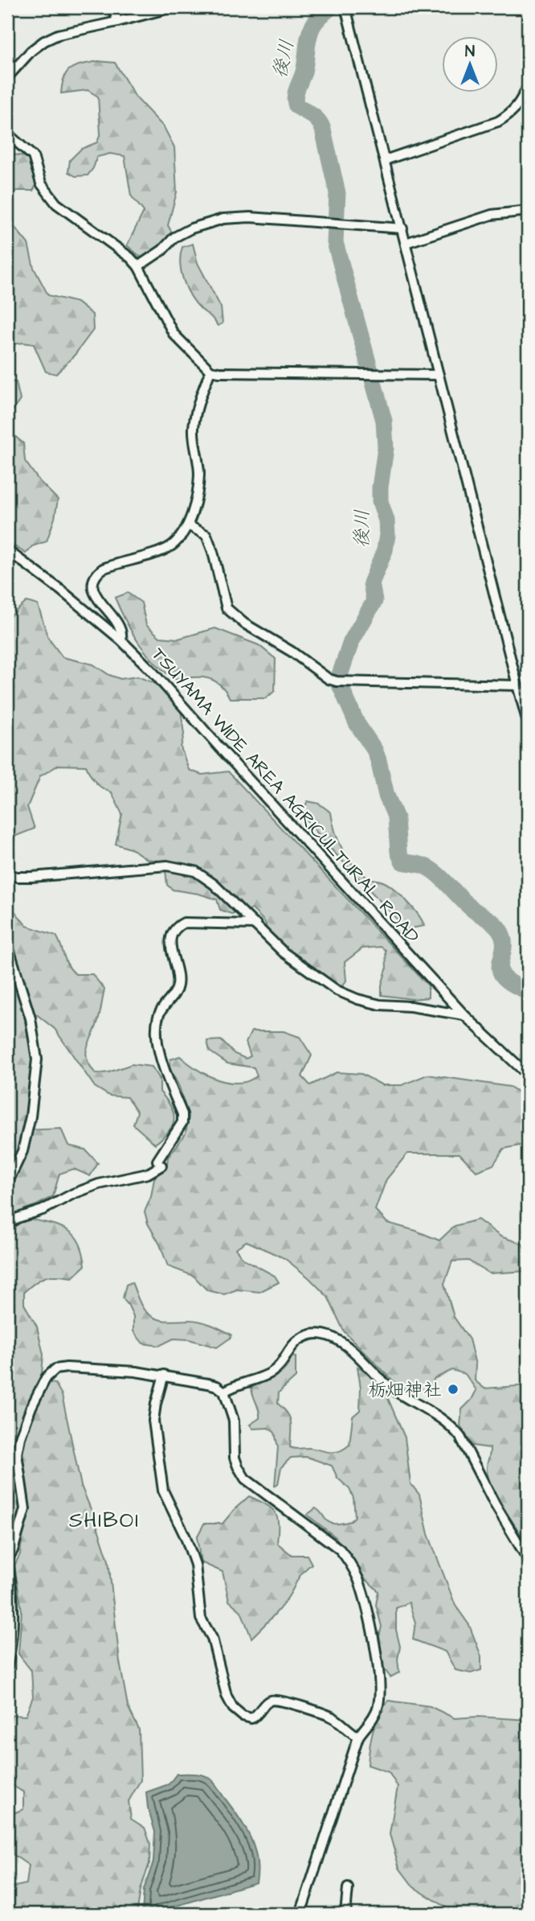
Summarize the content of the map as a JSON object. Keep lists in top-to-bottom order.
{
  "streets": {
    "street": ["TSUYAMA WIDE AREA AGRICULTURAL ROAD"]
  },
  "districts": ["SHIBOI"],
  "water": ["後川"],
  "places": ["栃畑神社"],
  "north": "top"
}
